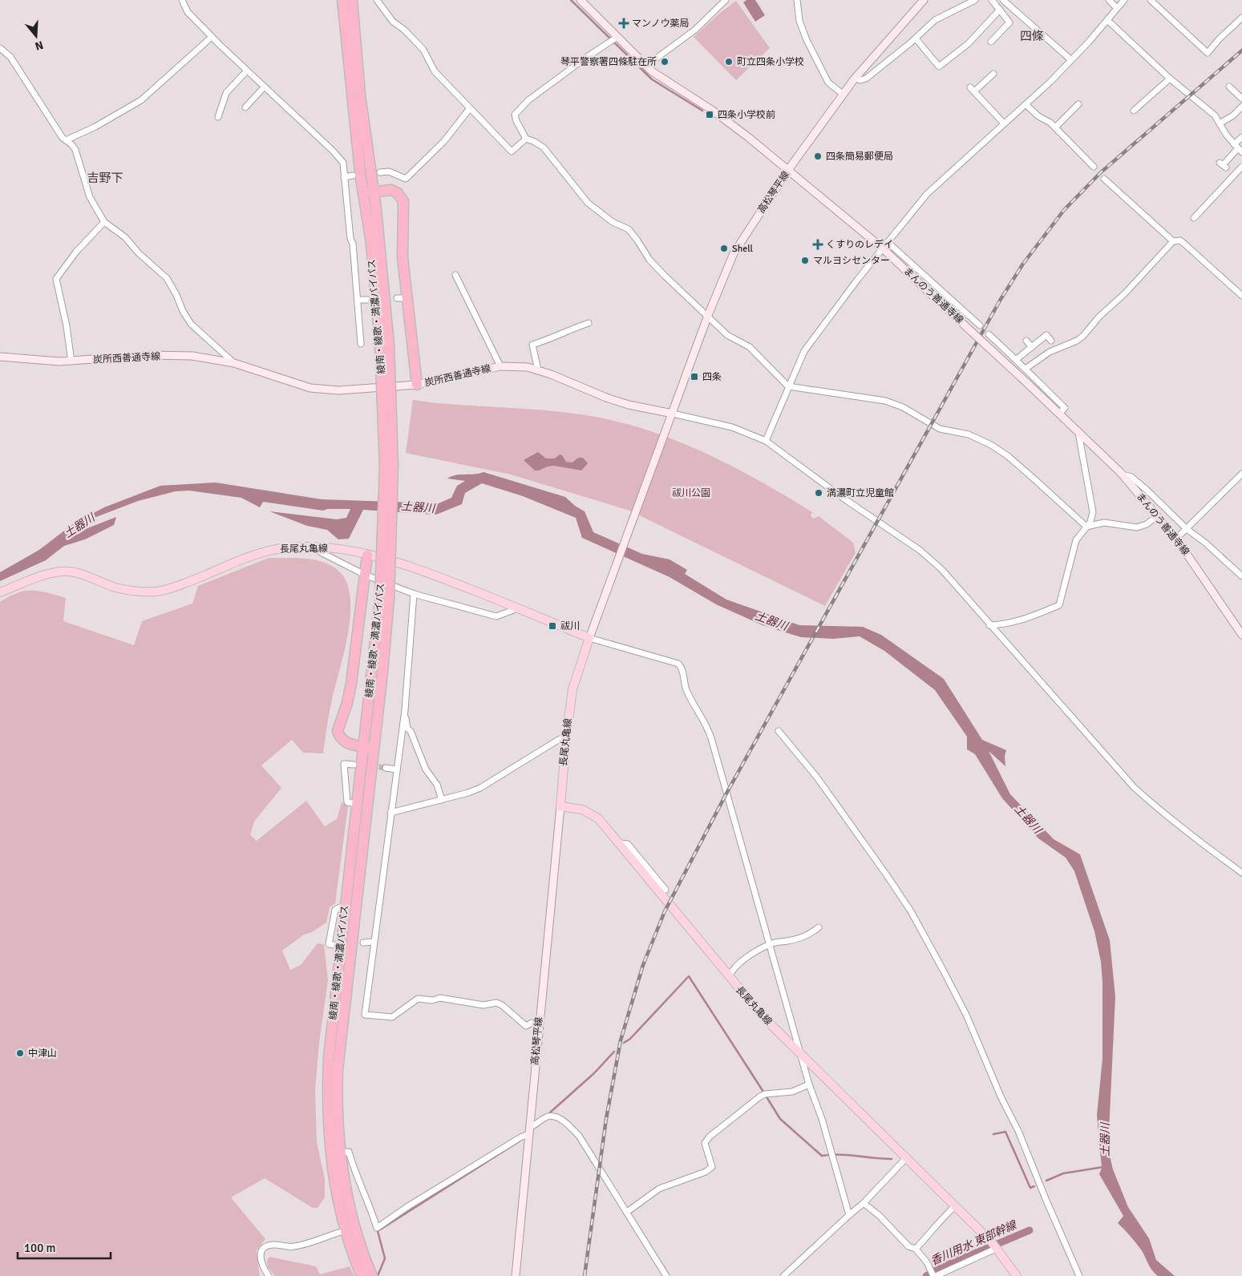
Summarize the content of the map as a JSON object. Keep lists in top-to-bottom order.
{
  "streets": {
    "highway": ["綾南・綾歌・満濃バイパス"],
    "main road": [
      "高松琴平線",
      "まんのう善通寺線",
      "炭所西善通寺線",
      "長尾丸亀線"
    ]
  },
  "crossings": [
    ["高松琴平線", "まんのう善通寺線"],
    ["高松琴平線", "炭所西善通寺線"],
    ["高松琴平線", "長尾丸亀線"]
  ],
  "districts": ["四條", "吉野下"],
  "water": ["土器川", "香川用水 東部幹線"],
  "parks": ["祓川公園"],
  "places": {
    "health": ["マンノウ薬局", "くすりのレデイ"],
    "other": [
      "琴平警察署四條駐在所",
      "町立四条小学校",
      "四条簡易郵便局",
      "Shell",
      "マルヨシセンター",
      "満濃町立児童館",
      "中津山"
    ],
    "transit": ["四条小学校前", "四条", "祓川"]
  },
  "scale_bar": "100 m",
  "north": "bottom"
}
